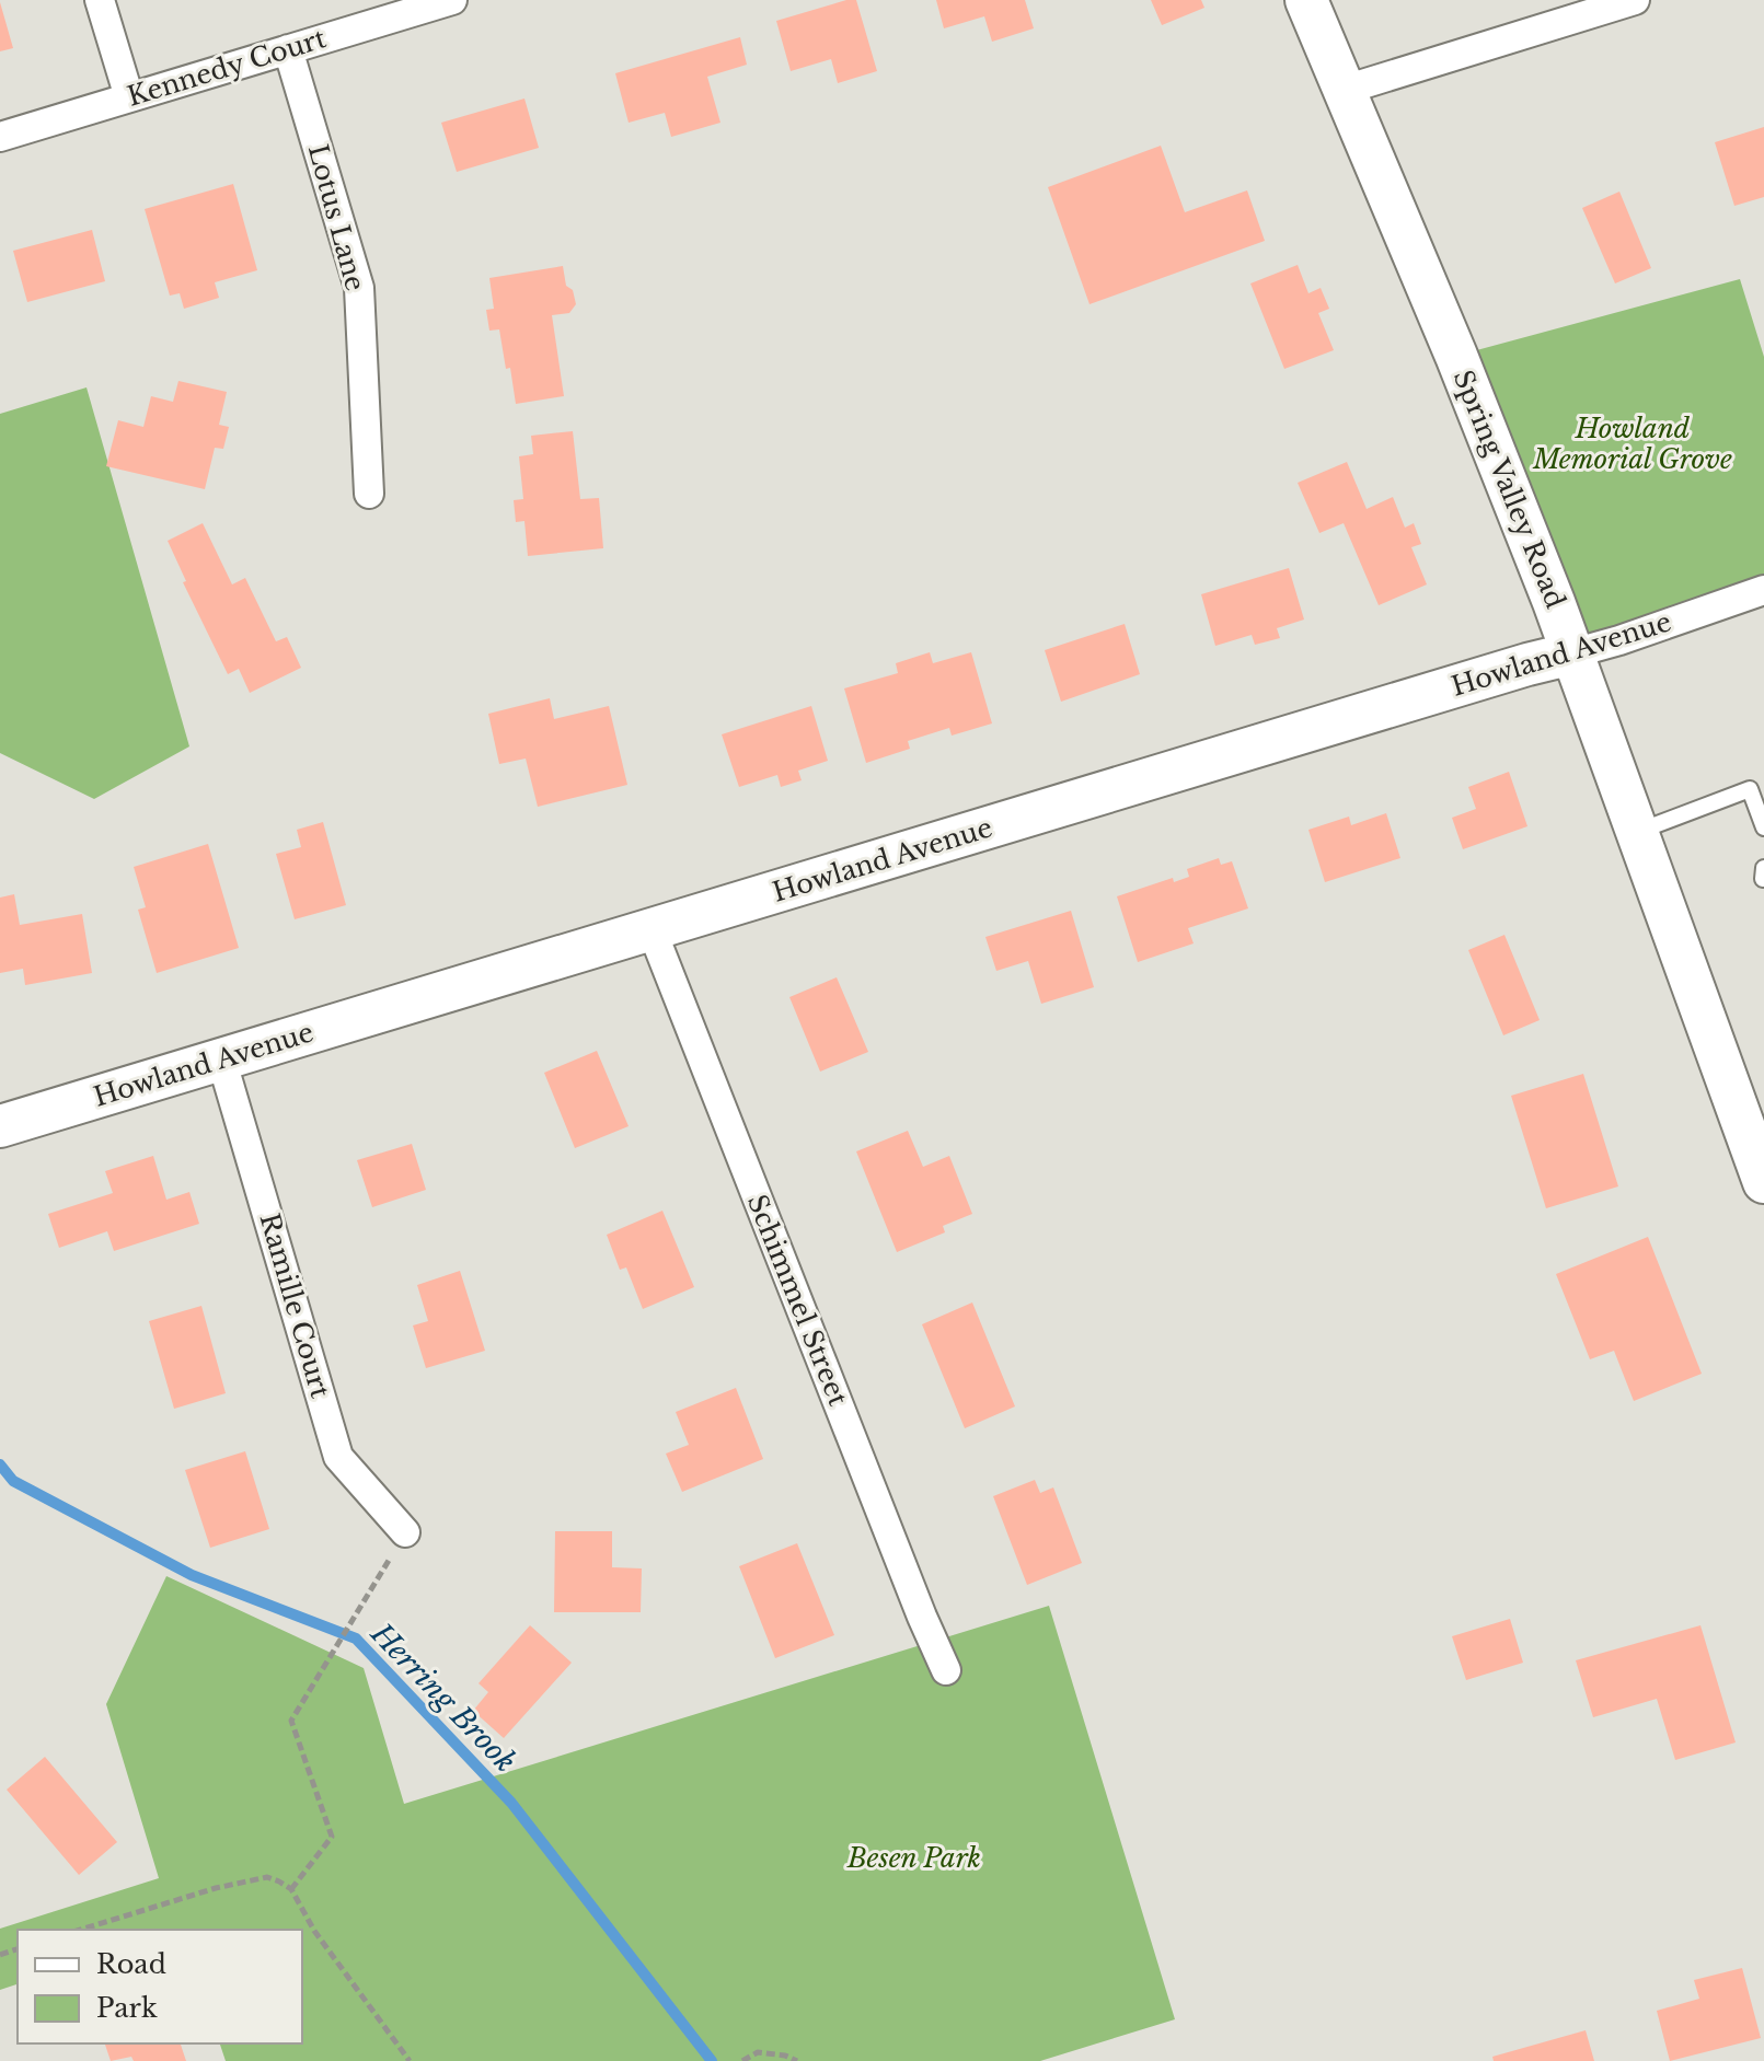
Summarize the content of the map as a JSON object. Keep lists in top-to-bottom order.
{
  "streets": {
    "street": [
      "Kennedy Court",
      "Lotus Lane",
      "Spring Valley Road",
      "Howland Avenue",
      "Schimmel Street",
      "Ramille Court"
    ]
  },
  "crossings": [
    ["Kennedy Court", "Lotus Lane"],
    ["Spring Valley Road", "Howland Avenue"],
    ["Howland Avenue", "Schimmel Street"],
    ["Howland Avenue", "Ramille Court"]
  ],
  "water": ["Herring Brook"],
  "parks": ["Howland Memorial Grove", "Besen Park"],
  "legend": ["Road", "Park"]
}
